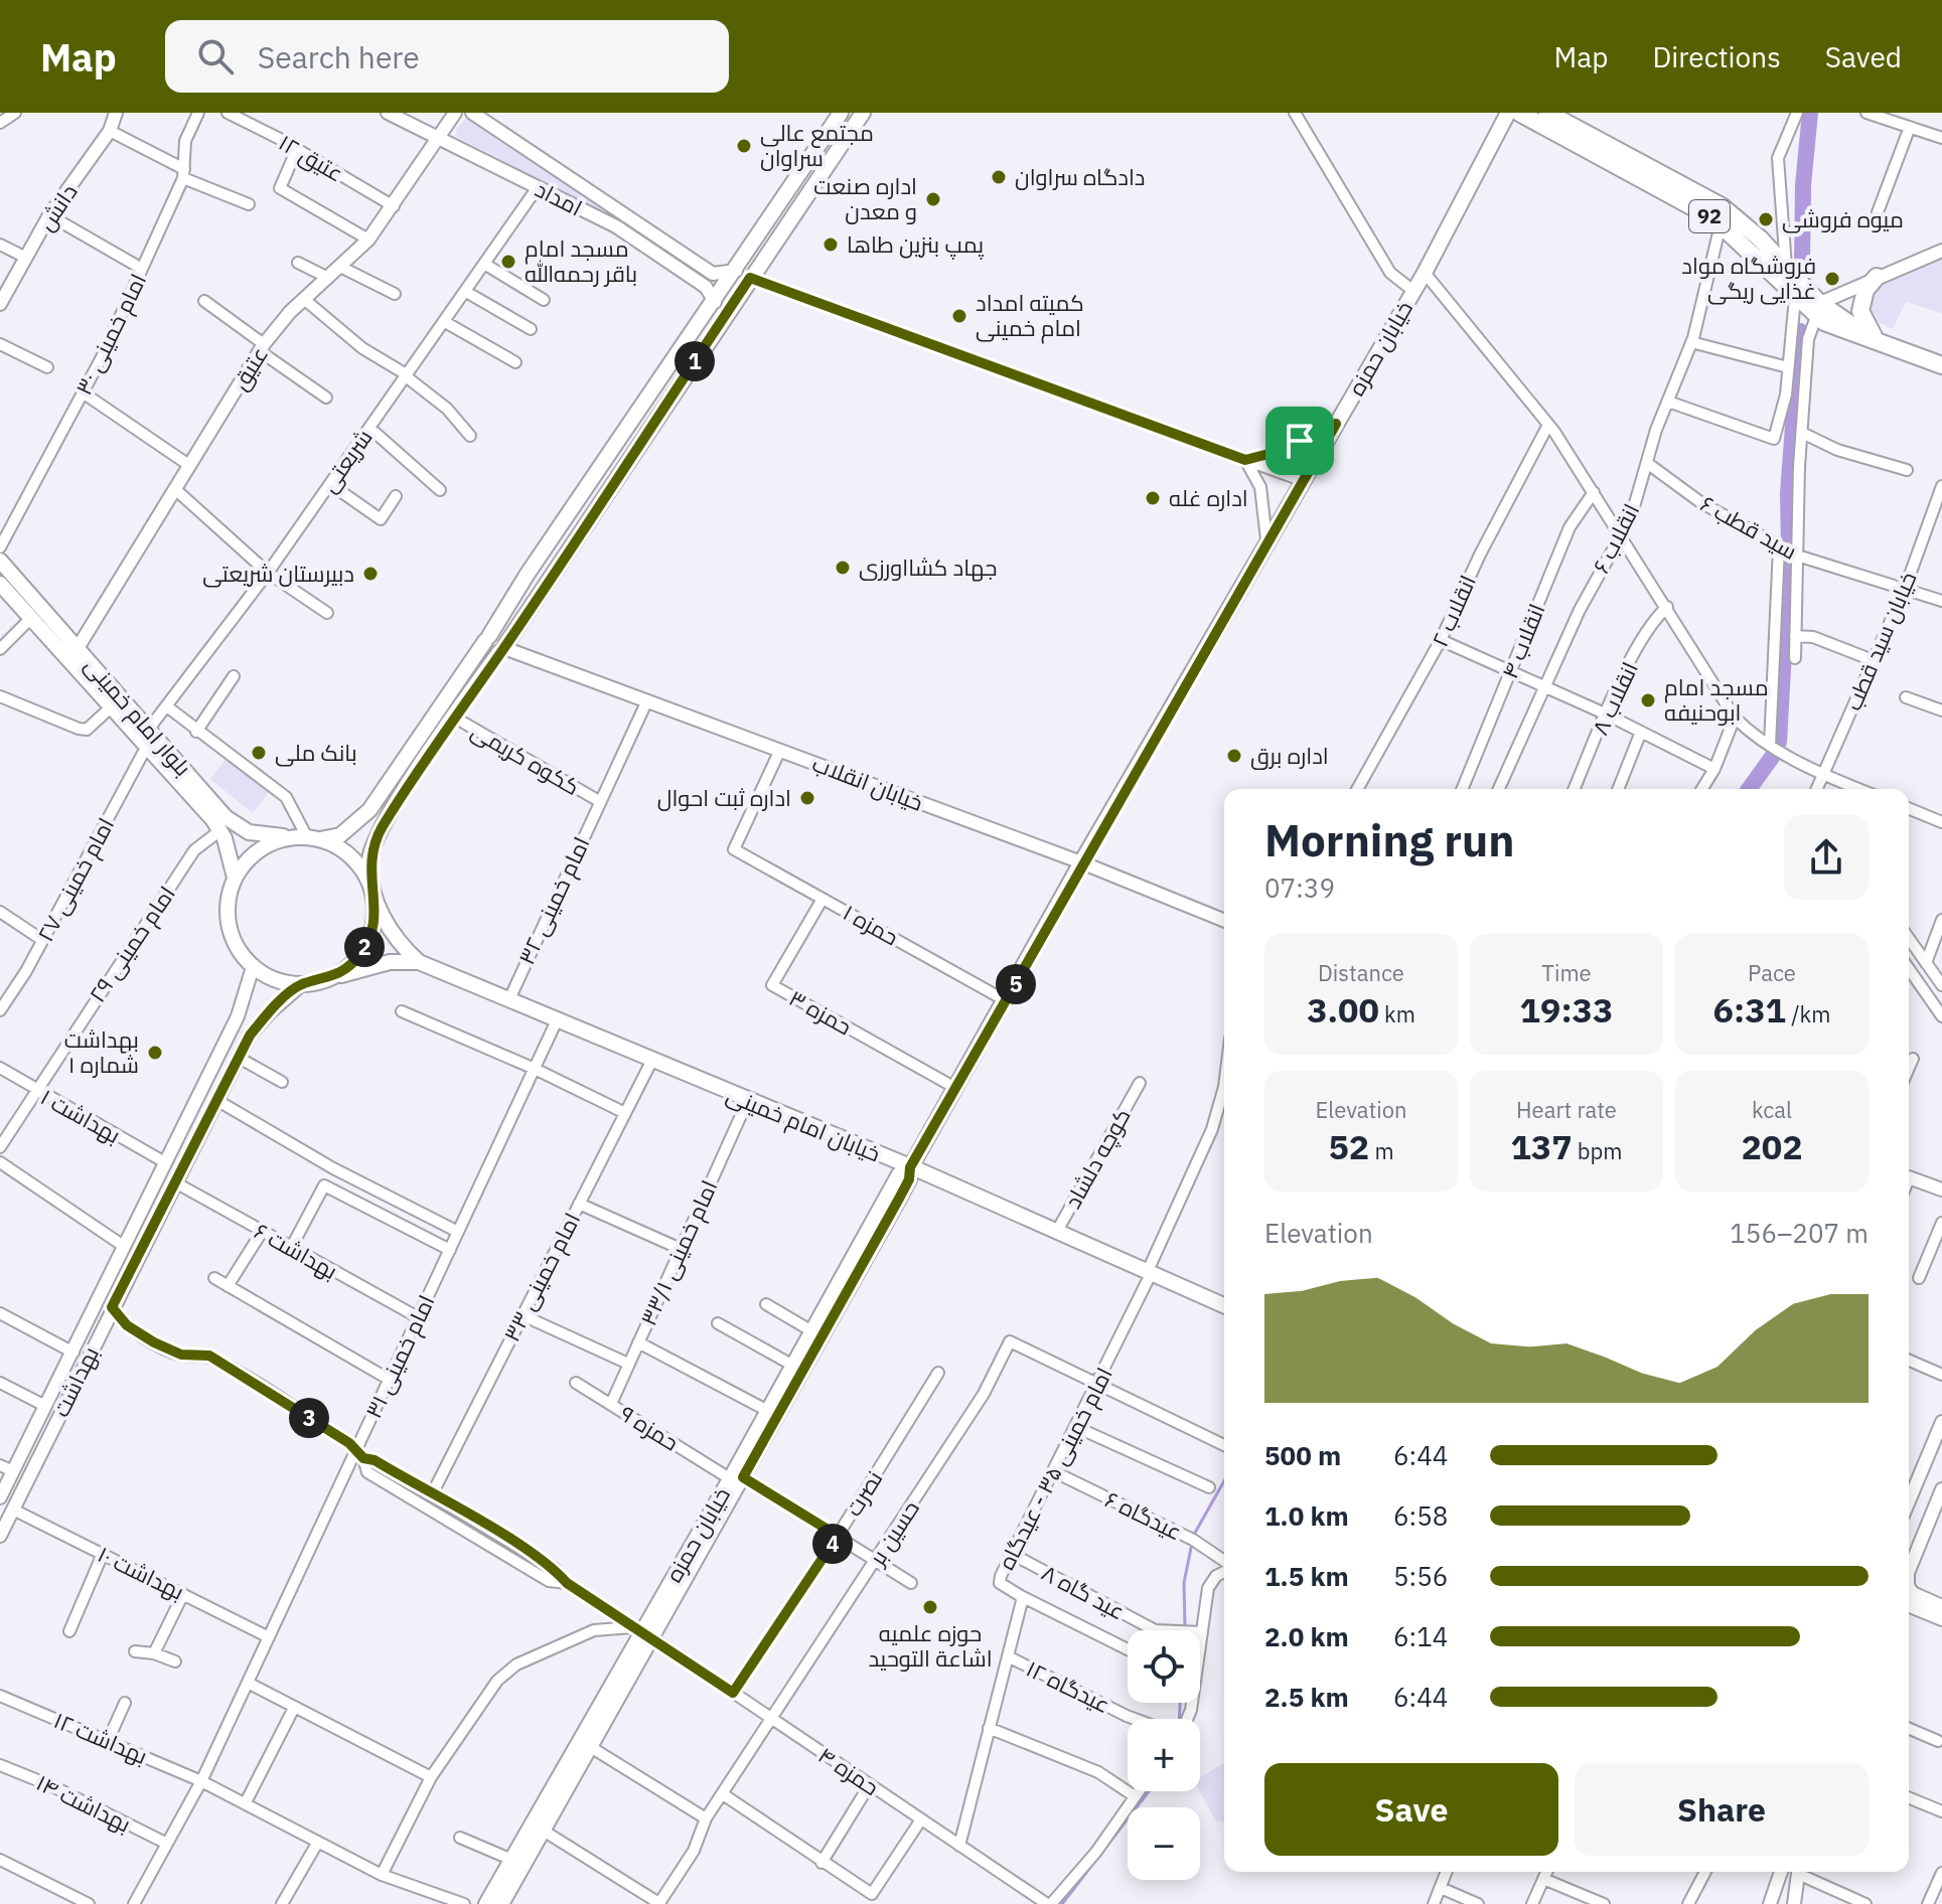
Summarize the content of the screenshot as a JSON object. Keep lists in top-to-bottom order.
{
  "streets": {
    "main road": [
      "92",
      "خیابان حمزه",
      "بلوار امام خمینی",
      "خیابان امام خمینی"
    ],
    "street": [
      "عتیق ۱۲",
      "امداد",
      "دانش",
      "امام خمینی ۳۰",
      "عتیق",
      "شریعتی",
      "سید قطب ۶",
      "انقلاب ۶",
      "انقلاب ۲",
      "انقلاب ۴",
      "خیابان سید قطب",
      "انقلاب ۸",
      "ککوه کریمی",
      "خیابان انقلاب",
      "امام خمینی ۲۷",
      "امام خمینی ۳۲",
      "حمزه ۱",
      "امام خمینی ۲۹",
      "حمزه ۳",
      "بهداشت ۱",
      "کوچه دلشاد",
      "بهداشت ۶",
      "امام خمینی ۳۳/۱",
      "امام خمینی ۳۳",
      "امام خمینی ۳۱",
      "بهداشت",
      "حمزه ۹",
      "امام خمینی ۳۵ - عیدگاه",
      "نصرت",
      "عیدگاه ۶",
      "حسین بر",
      "بهداشت ۱۰",
      "عید گاه ۸",
      "عیدگاه ۱۲",
      "بهداشت ۱۲",
      "حمزه ۴",
      "بهداشت ۱۴"
    ]
  },
  "crossings": [
    ["عتیق ۱۲", "عتیق"],
    ["امداد", "خیابان حمزه"],
    ["امداد", "عتیق"],
    ["امداد", "شریعتی"],
    ["92", "انقلاب ۶"],
    ["خیابان حمزه", "خیابان انقلاب"],
    ["خیابان حمزه", "حمزه ۱"],
    ["خیابان حمزه", "حمزه ۳"],
    ["خیابان حمزه", "خیابان امام خمینی"],
    ["خیابان حمزه", "حمزه ۹"],
    ["خیابان حمزه", "حمزه ۴"],
    ["عتیق", "بلوار امام خمینی"],
    ["شریعتی", "بلوار امام خمینی"],
    ["سید قطب ۶", "انقلاب ۶"],
    ["سید قطب ۶", "خیابان سید قطب"],
    ["بلوار امام خمینی", "امام خمینی ۲۷"],
    ["بلوار امام خمینی", "امام خمینی ۲۹"],
    ["بلوار امام خمینی", "بهداشت"],
    ["ککوه کریمی", "امام خمینی ۳۲"],
    ["خیابان انقلاب", "امام خمینی ۳۲"],
    ["خیابان انقلاب", "حمزه ۱"],
    ["امام خمینی ۳۲", "خیابان امام خمینی"],
    ["حمزه ۱", "حمزه ۳"],
    ["امام خمینی ۲۹", "بهداشت ۱"],
    ["بهداشت ۱", "بهداشت"],
    ["خیابان امام خمینی", "کوچه دلشاد"],
    ["خیابان امام خمینی", "امام خمینی ۳۳/۱"],
    ["خیابان امام خمینی", "امام خمینی ۳۳"],
    ["خیابان امام خمینی", "امام خمینی ۳۱"],
    ["خیابان امام خمینی", "امام خمینی ۳۵ - عیدگاه"],
    ["بهداشت ۶", "امام خمینی ۳۱"],
    ["بهداشت ۶", "بهداشت"],
    ["امام خمینی ۳۳/۱", "حمزه ۹"],
    ["امام خمینی ۳۱", "بهداشت ۱۰"],
    ["امام خمینی ۳۱", "بهداشت ۱۲"],
    ["امام خمینی ۳۱", "بهداشت ۱۴"],
    ["بهداشت", "بهداشت ۱۰"],
    ["حمزه ۹", "نصرت"],
    ["حمزه ۹", "حسین بر"],
    ["امام خمینی ۳۵ - عیدگاه", "عیدگاه ۶"],
    ["امام خمینی ۳۵ - عیدگاه", "حسین بر"],
    ["امام خمینی ۳۵ - عیدگاه", "عید گاه ۸"],
    ["امام خمینی ۳۵ - عیدگاه", "عیدگاه ۱۲"],
    ["امام خمینی ۳۵ - عیدگاه", "حمزه ۴"],
    ["نصرت", "حمزه ۴"],
    ["حسین بر", "حمزه ۴"]
  ],
  "places": [
    "مجتمع عالی سراوان",
    "دادگاه سراوان",
    "اداره صنعت و معدن",
    "میوه فروشی",
    "پمپ بنزین طاها",
    "مسجد امام باقر رحمه‌الله",
    "فروشگاه مواد غذایی ریگی",
    "کمیته امداد امام خمینی",
    "اداره غله",
    "جهاد کشااورزی",
    "دبیرستان شریعتی",
    "مسجد امام ابوحنیفه",
    "بانک ملی",
    "اداره برق",
    "اداره ثبت احوال",
    "بهداشت شماره ۱",
    "حوزه علمیه اشاعة التوحید"
  ],
  "page": {
    "header": "Map",
    "search": "Search here",
    "nav": ["Map", "Directions", "Saved"],
    "pins": [
      "1",
      "2",
      "5",
      "3",
      "4"
    ],
    "heading": ["Morning run", "07:39"],
    "stats": [
      ["Distance", "3.00 km"],
      ["Time", "19:33"],
      ["Pace", "6:31 /km"],
      ["Elevation", "52 m"],
      ["Heart rate", "137 bpm"],
      ["kcal", "202"]
    ],
    "chart": ["Elevation", "156–207 m"],
    "list": [
      {
        "name": "500 m",
        "note": "6:44"
      },
      {
        "name": "1.0 km",
        "note": "6:58"
      },
      {
        "name": "1.5 km",
        "note": "5:56"
      },
      {
        "name": "2.0 km",
        "note": "6:14"
      },
      {
        "name": "2.5 km",
        "note": "6:44"
      }
    ],
    "map_buttons": ["+", "−"],
    "buttons": ["Save", "Share"]
  }
}
